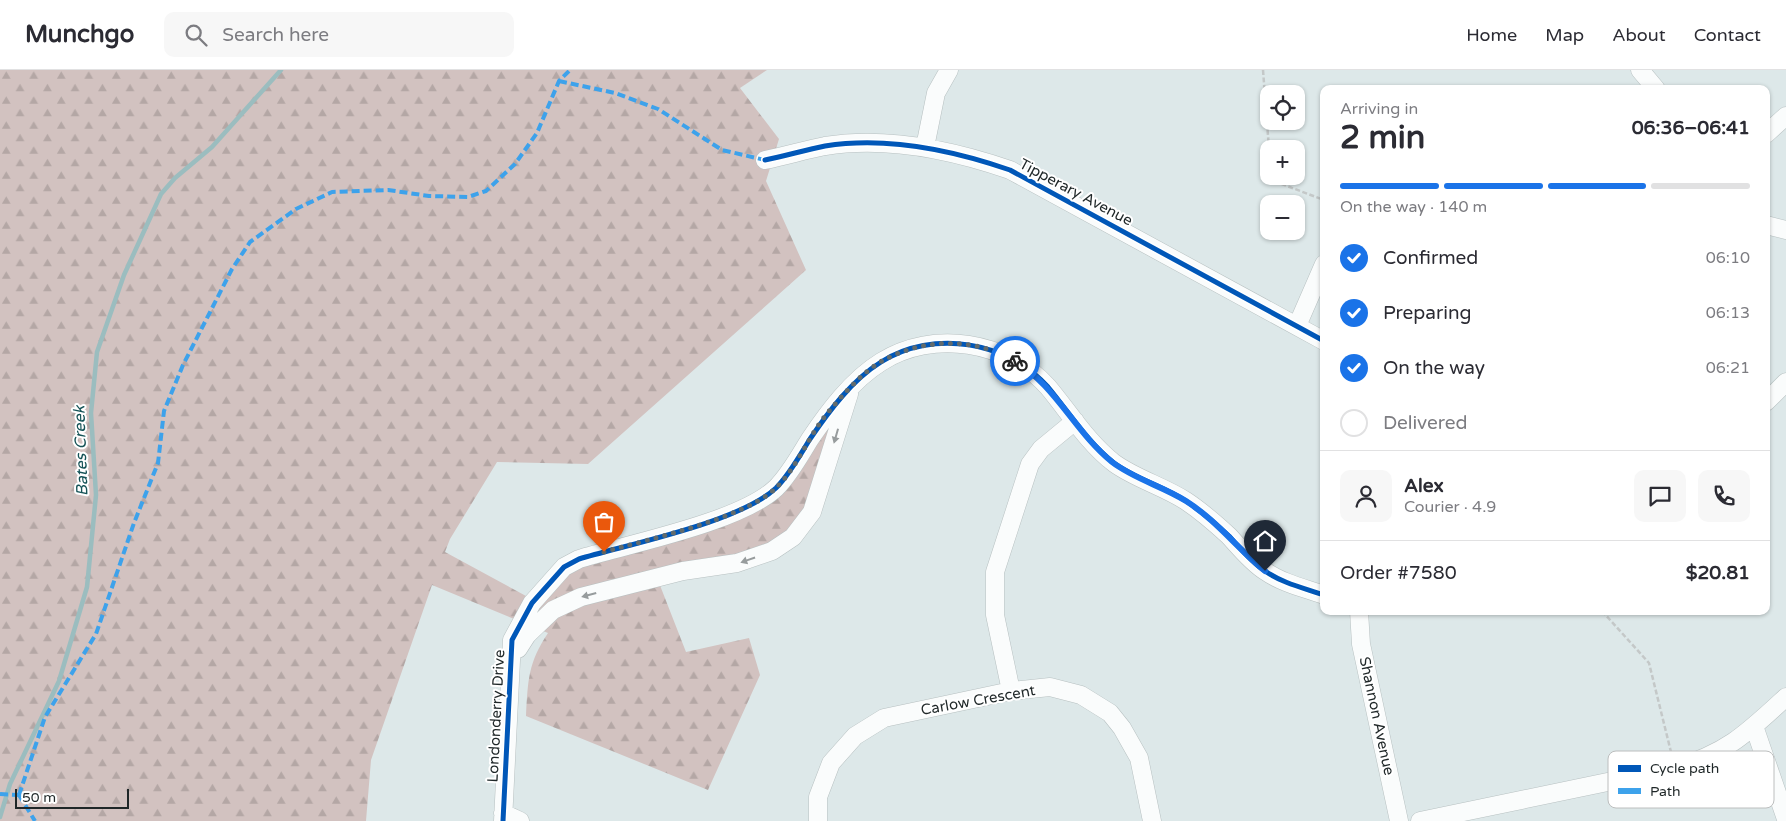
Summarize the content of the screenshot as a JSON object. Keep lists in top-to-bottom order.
{
  "streets": {
    "street": [
      "Tipperary Avenue",
      "Carlow Crescent",
      "Londonderry Drive",
      "Shannon Avenue"
    ]
  },
  "water": ["Bates Creek"],
  "legend": ["Cycle path", "Path"],
  "scale_bar": "50 m",
  "page": {
    "header": "Munchgo",
    "search": "Search here",
    "nav": [
      "Home",
      "Map",
      "About",
      "Contact"
    ],
    "map_buttons": ["+", "−"],
    "heading": ["2 min", "Arriving in", "06:36–06:41"],
    "panel": [
      "Alex",
      "Courier · 4.9",
      "Order #7580",
      "$20.81"
    ],
    "bar": "On the way · 140 m",
    "list": [
      ["Confirmed", "06:10"],
      ["Preparing", "06:13"],
      ["On the way", "06:21"],
      "Delivered"
    ],
    "scale": "50 m"
  }
}
